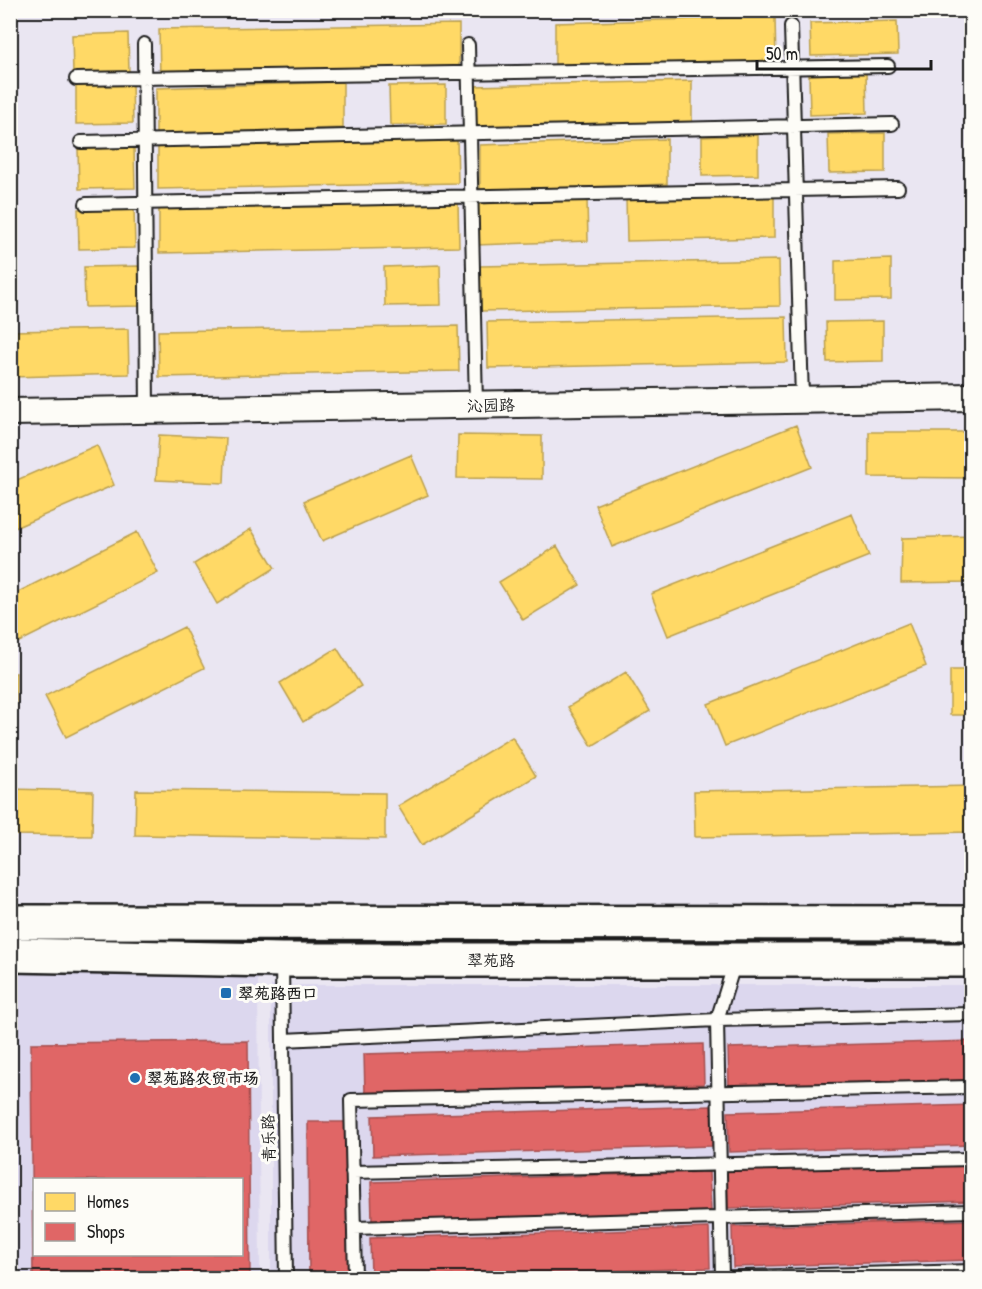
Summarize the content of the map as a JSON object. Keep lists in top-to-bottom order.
{
  "streets": {
    "main road": ["翠苑路"],
    "street": ["沁园路"],
    "lane": ["青乐路"]
  },
  "crossings": [
    ["翠苑路", "青乐路"]
  ],
  "places": {
    "transit": ["翠苑路西口"],
    "other": ["翠苑路农贸市场"]
  },
  "legend": ["Homes", "Shops"],
  "scale_bar": "50 m"
}
